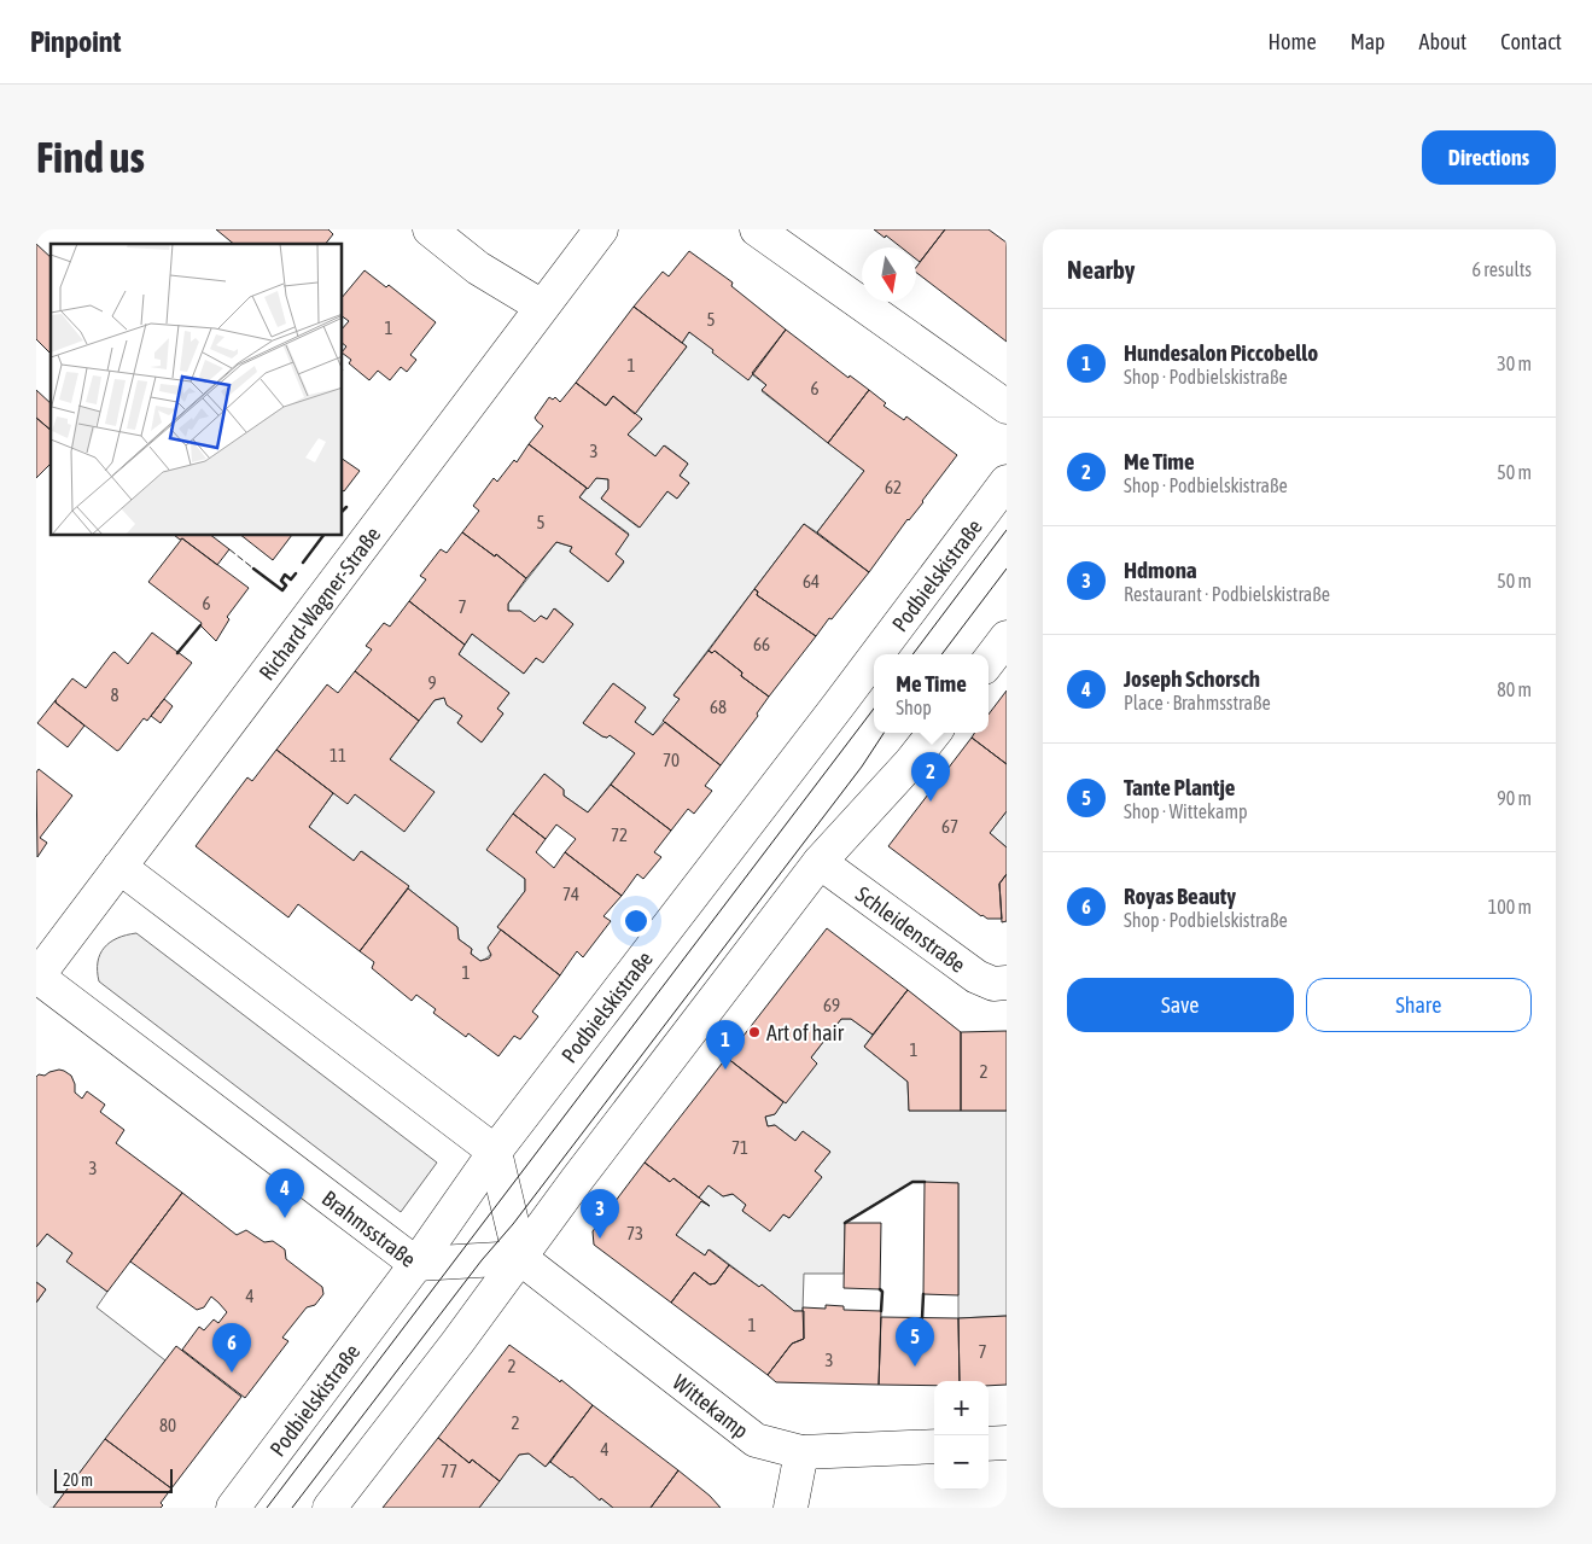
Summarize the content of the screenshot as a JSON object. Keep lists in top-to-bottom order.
{
  "streets": {
    "street": [
      "Podbielskistraße",
      "Richard-Wagner-Straße",
      "Schleidenstraße",
      "Brahmsstraße",
      "Wittekamp"
    ]
  },
  "crossings": [
    ["Podbielskistraße", "Brahmsstraße"],
    ["Richard-Wagner-Straße", "Brahmsstraße"],
    ["Brahmsstraße", "Wittekamp"]
  ],
  "places": ["Art of hair"],
  "house_numbers": [
    "5",
    "1",
    "1",
    "6",
    "3",
    "62",
    "5",
    "64",
    "6",
    "7",
    "66",
    "9",
    "8",
    "68",
    "11",
    "70",
    "67",
    "72",
    "74",
    "1",
    "69",
    "1",
    "2",
    "71",
    "3",
    "73",
    "4",
    "1",
    "7",
    "3",
    "2",
    "2",
    "80",
    "4",
    "77"
  ],
  "scale_bar": "20 m",
  "north": "bottom",
  "page": {
    "header": "Pinpoint",
    "nav": [
      "Home",
      "Map",
      "About",
      "Contact"
    ],
    "buttons": [
      "Directions",
      ["Save", "Share"]
    ],
    "title": "Find us",
    "heading": ["Nearby", "6 results"],
    "list": [
      {
        "mark": "1",
        "name": "Hundesalon Piccobello",
        "note": "Shop · Podbielskistraße",
        "value": "30 m"
      },
      {
        "mark": "2",
        "name": "Me Time",
        "note": "Shop · Podbielskistraße",
        "value": "50 m"
      },
      {
        "mark": "3",
        "name": "Hdmona",
        "note": "Restaurant · Podbielskistraße",
        "value": "50 m"
      },
      {
        "mark": "4",
        "name": "Joseph Schorsch",
        "note": "Place · Brahmsstraße",
        "value": "80 m"
      },
      {
        "mark": "5",
        "name": "Tante Plantje",
        "note": "Shop · Wittekamp",
        "value": "90 m"
      },
      {
        "mark": "6",
        "name": "Royas Beauty",
        "note": "Shop · Podbielskistraße",
        "value": "100 m"
      }
    ],
    "popup": ["Me Time", "Shop"],
    "pins": [
      "2",
      "1",
      "4",
      "3",
      "5",
      "6"
    ],
    "map_buttons": ["+", "−"],
    "scale": "20 m"
  }
}
